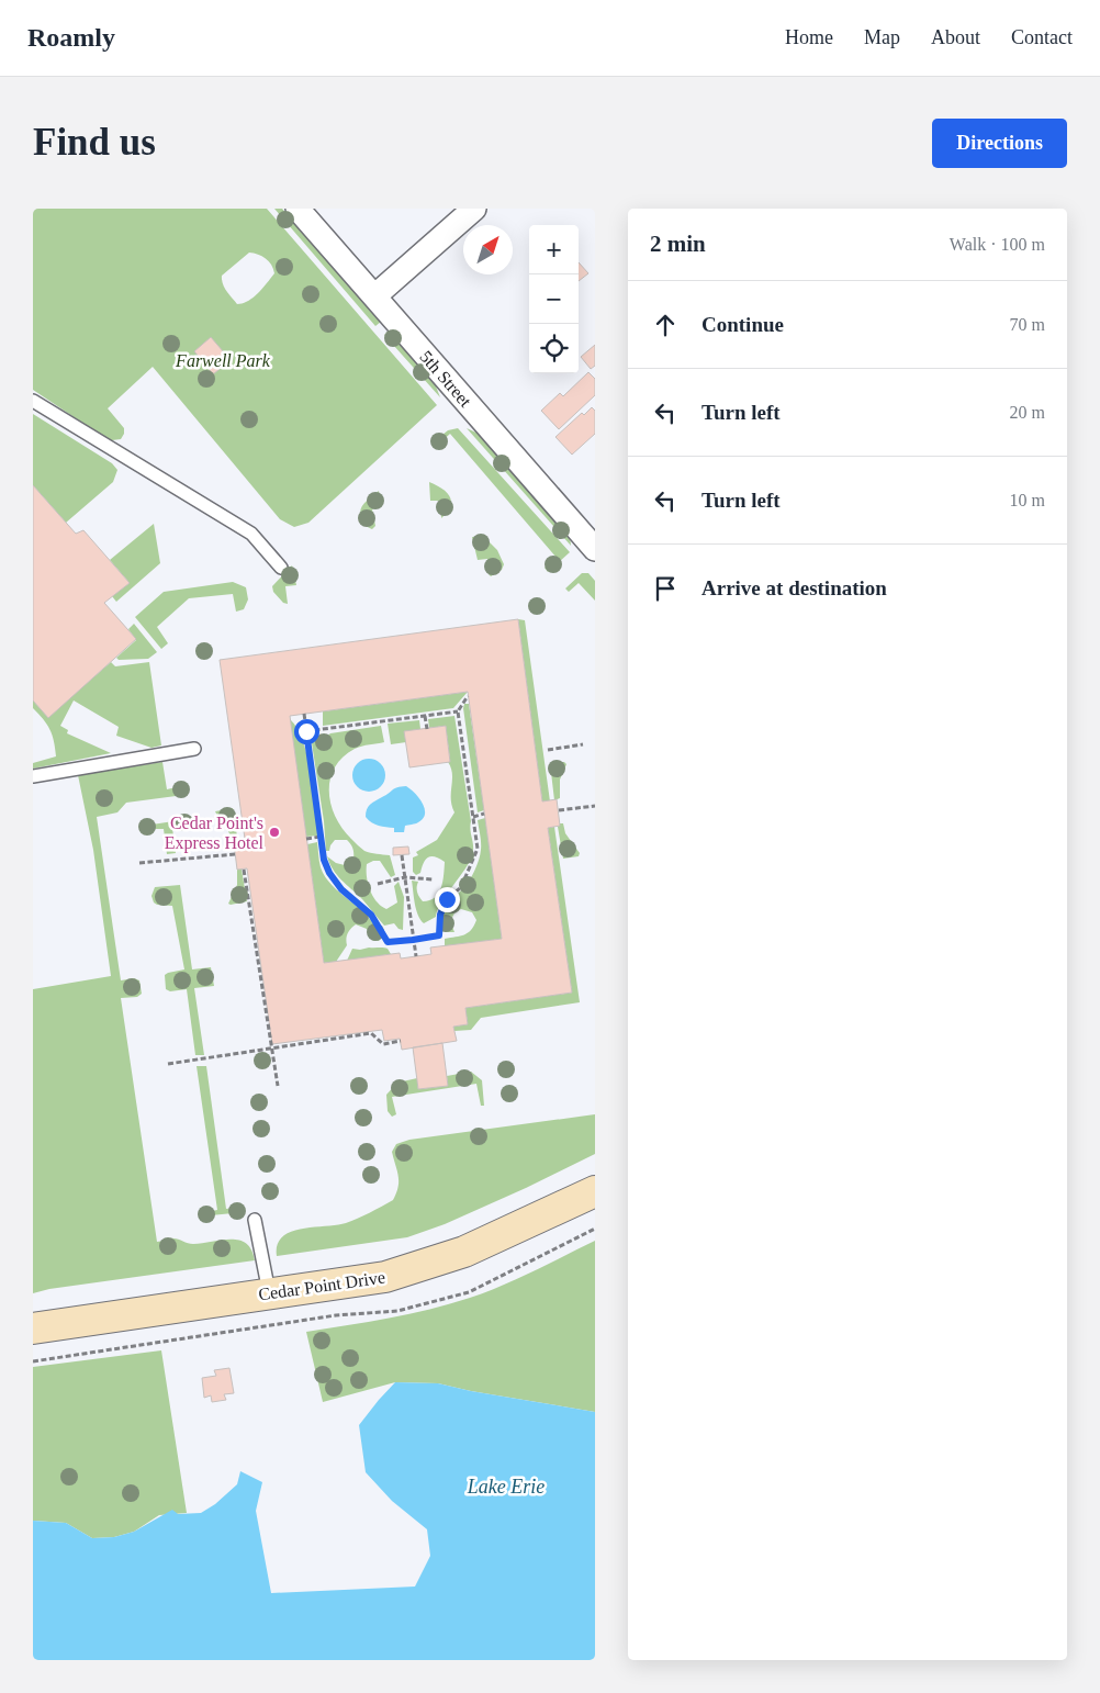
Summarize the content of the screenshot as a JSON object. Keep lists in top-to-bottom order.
{
  "streets": {
    "main road": ["Cedar Point Drive"],
    "street": ["5th Street"]
  },
  "water": ["Lake Erie"],
  "parks": ["Farwell Park"],
  "places": ["Cedar Point's Express Hotel"],
  "north": "top right",
  "page": {
    "header": "Roamly",
    "nav": [
      "Home",
      "Map",
      "About",
      "Contact"
    ],
    "buttons": "Directions",
    "title": "Find us",
    "heading": ["2 min", "Walk · 100 m"],
    "map_buttons": ["+", "−"],
    "list": [
      ["Continue", "70 m"],
      ["Turn left", "20 m"],
      ["Turn left", "10 m"],
      "Arrive at destination"
    ]
  }
}
